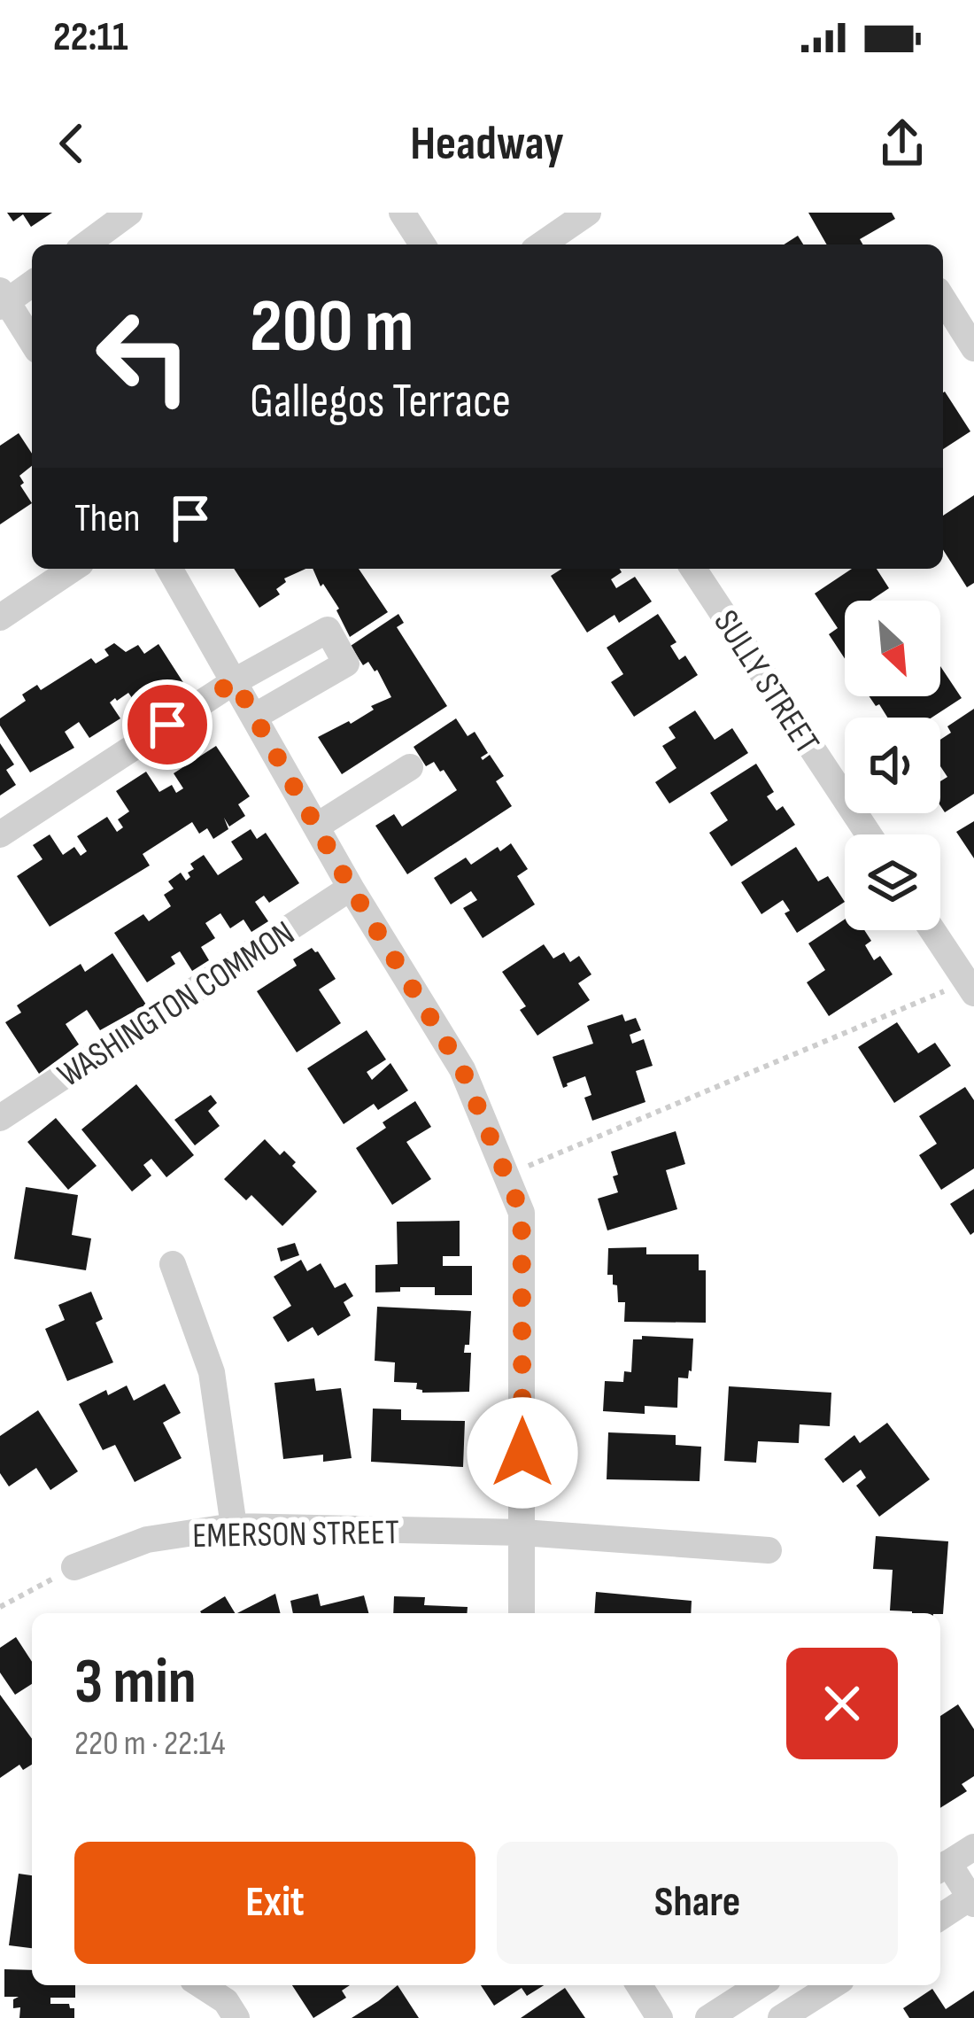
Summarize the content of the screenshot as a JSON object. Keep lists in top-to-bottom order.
{
  "streets": {
    "street": ["SULLY STREET", "WASHINGTON COMMON", "EMERSON STREET"]
  },
  "north": "bottom right",
  "page": {
    "status": "22:11",
    "header": "Headway",
    "turn": ["200 m", "Gallegos Terrace"],
    "then": "Then",
    "heading": ["3 min", "220 m · 22:14"],
    "buttons": ["Exit", "Share"]
  }
}
